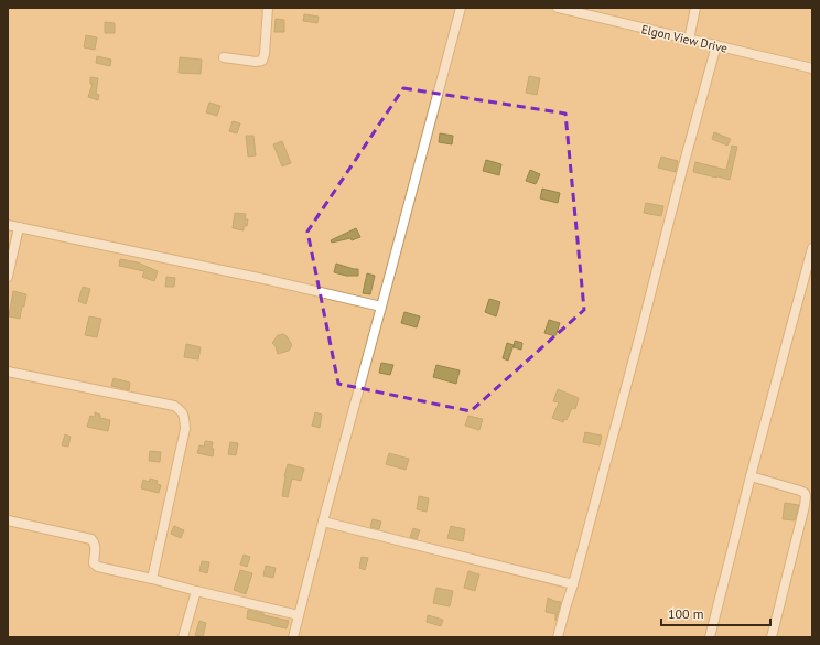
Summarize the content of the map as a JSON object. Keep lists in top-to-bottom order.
{
  "streets": {
    "street": ["Elgon View Drive"]
  },
  "scale_bar": "100 m"
}
